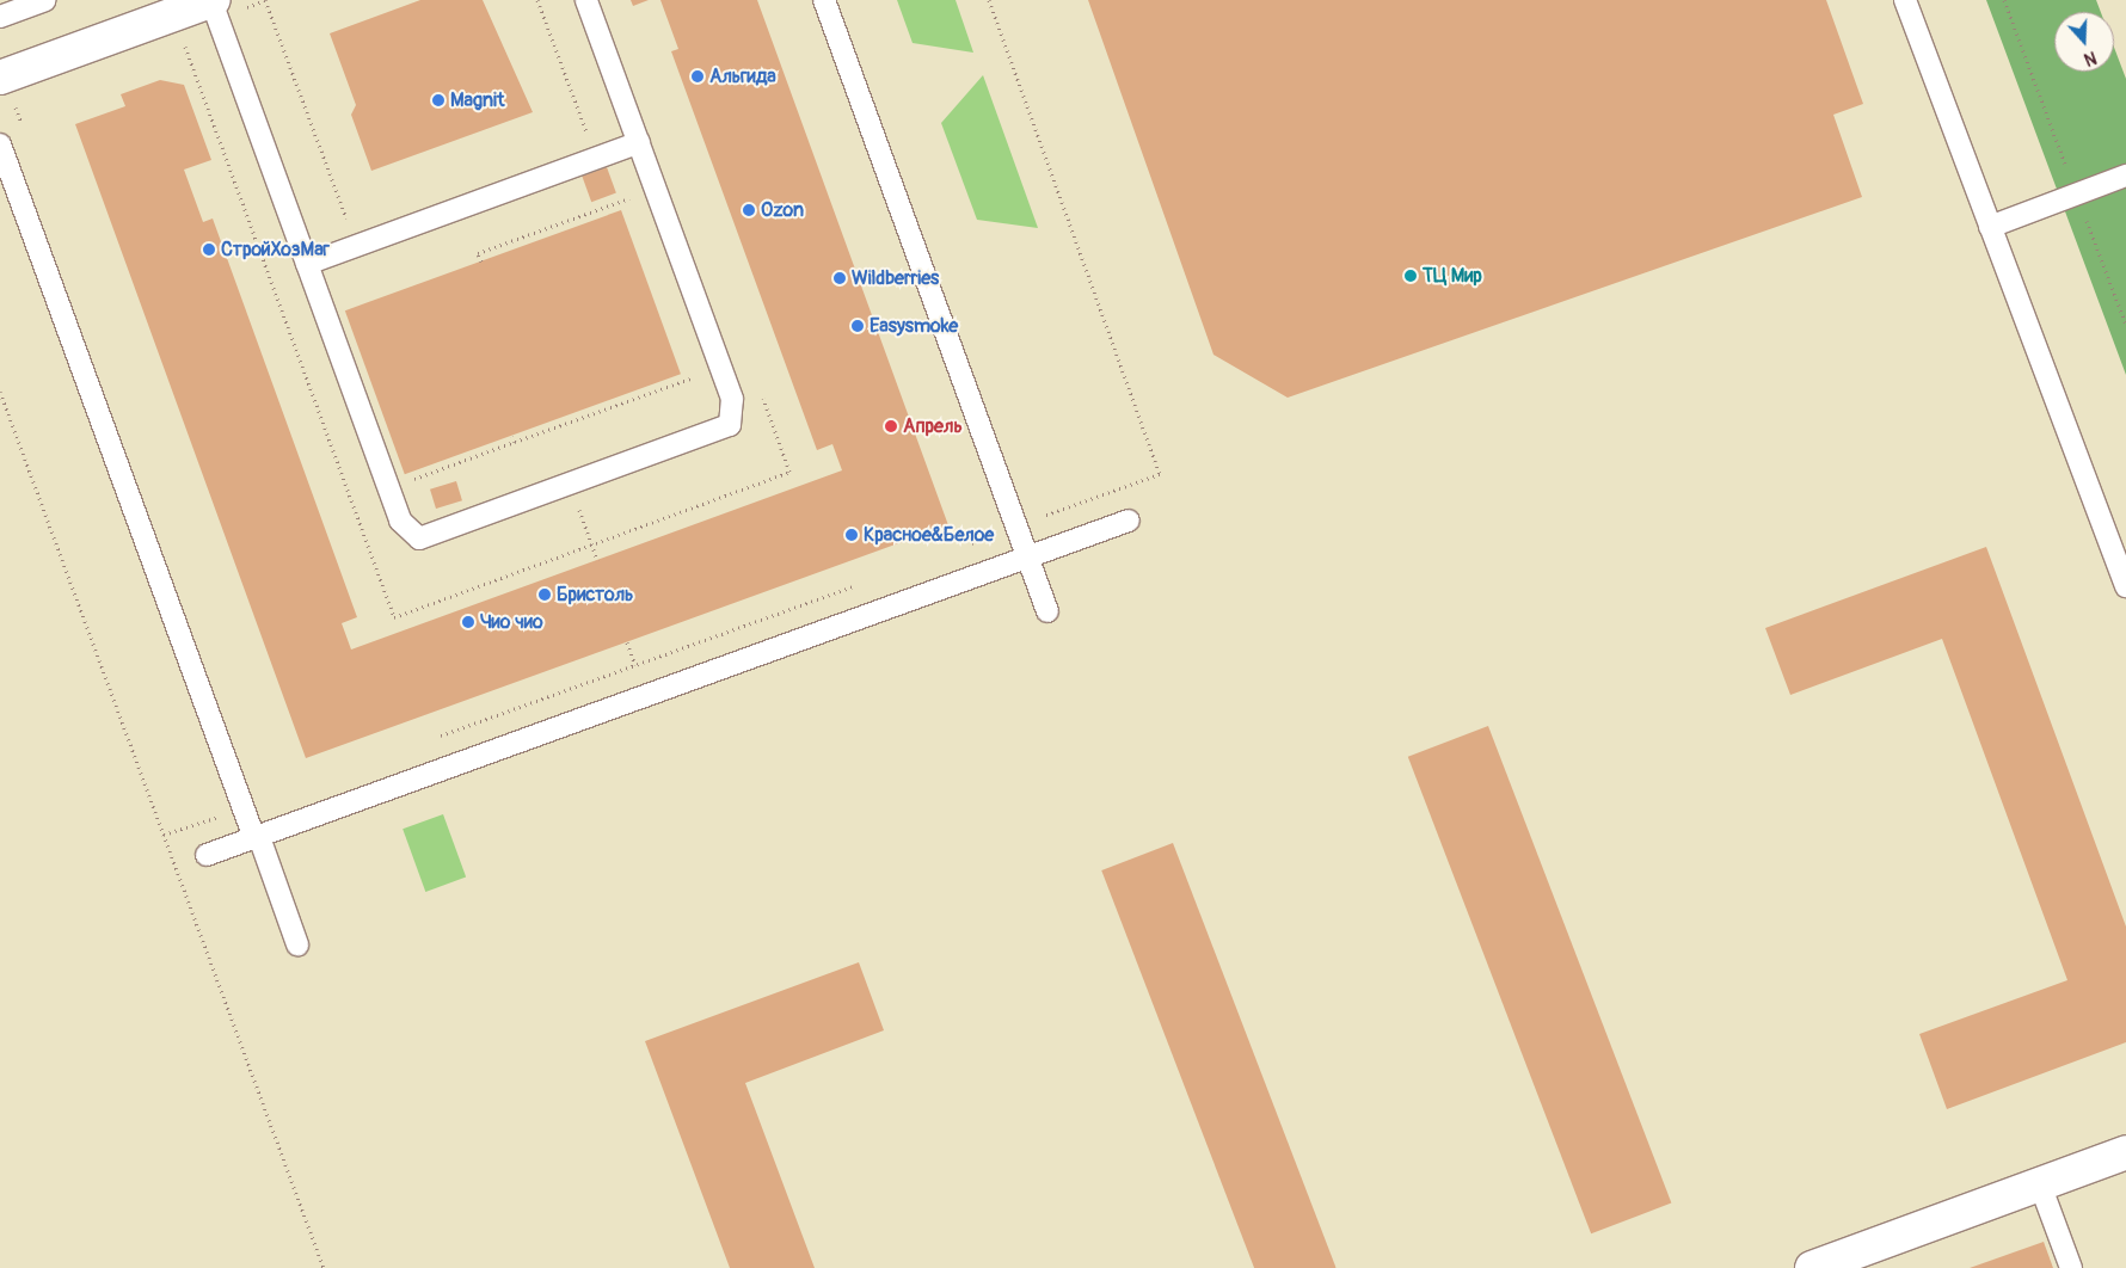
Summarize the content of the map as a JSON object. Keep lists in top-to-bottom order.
{
  "places": [
    "Альгида",
    "Magnit",
    "Ozon",
    "СтройХозМаг",
    "ТЦ Мир",
    "Wildberries",
    "Easysmoke",
    "Апрель",
    "Красное&Белое",
    "Бристоль",
    "Чио чио"
  ],
  "north": "bottom"
}
